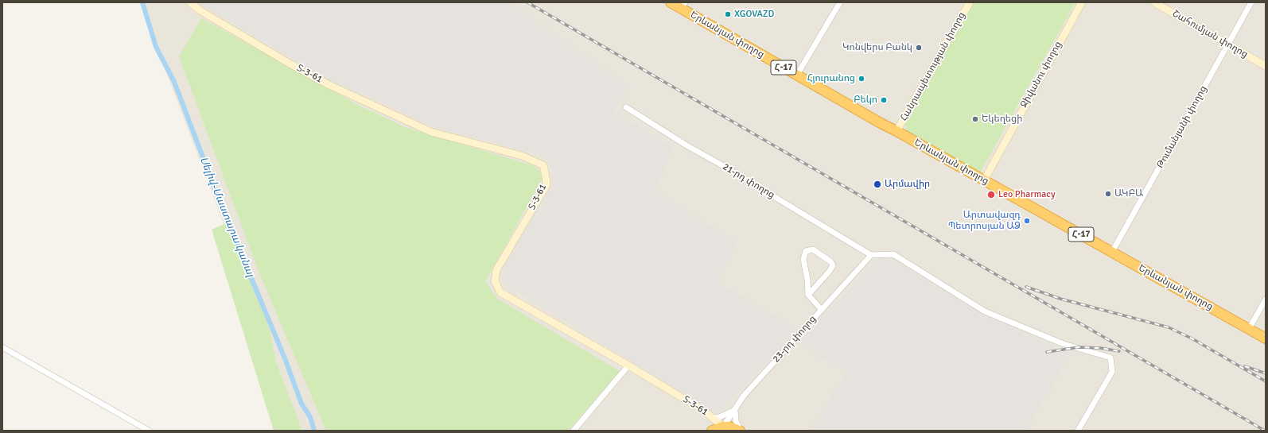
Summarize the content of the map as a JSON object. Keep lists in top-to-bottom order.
{
  "streets": {
    "highway": ["Երևանյան փողոց", "Հ-17"],
    "street": [
      "Շահումյան փողոց",
      "Հանրապետության փողոց",
      "Տ-3-61",
      "Ջիվանու փողոց",
      "Թումանյանի փողոց",
      "21-րդ փողոց",
      "23-րդ փողոց"
    ]
  },
  "crossings": [
    ["Շահումյան փողոց", "Թումանյանի փողոց"],
    ["Երևանյան փողոց", "Հանրապետության փողոց"],
    ["Երևանյան փողոց", "Ջիվանու փողոց"],
    ["Երևանյան փողոց", "Թումանյանի փողոց"],
    ["Տ-3-61", "23-րդ փողոց"],
    ["21-րդ փողոց", "23-րդ փողոց"]
  ],
  "water": ["Սելիվ֊Մաստարա կանալ"],
  "places": [
    "XGOVAZD",
    "Կոնվերս Բանկ",
    "Հյուրանոց",
    "Բեկո",
    "Եկեղեցի",
    "Արմավիր",
    "ԱԿԲԱ",
    "Leo Pharmacy",
    "Արտավազդ Պետրոսյան ԱՁ"
  ]
}
